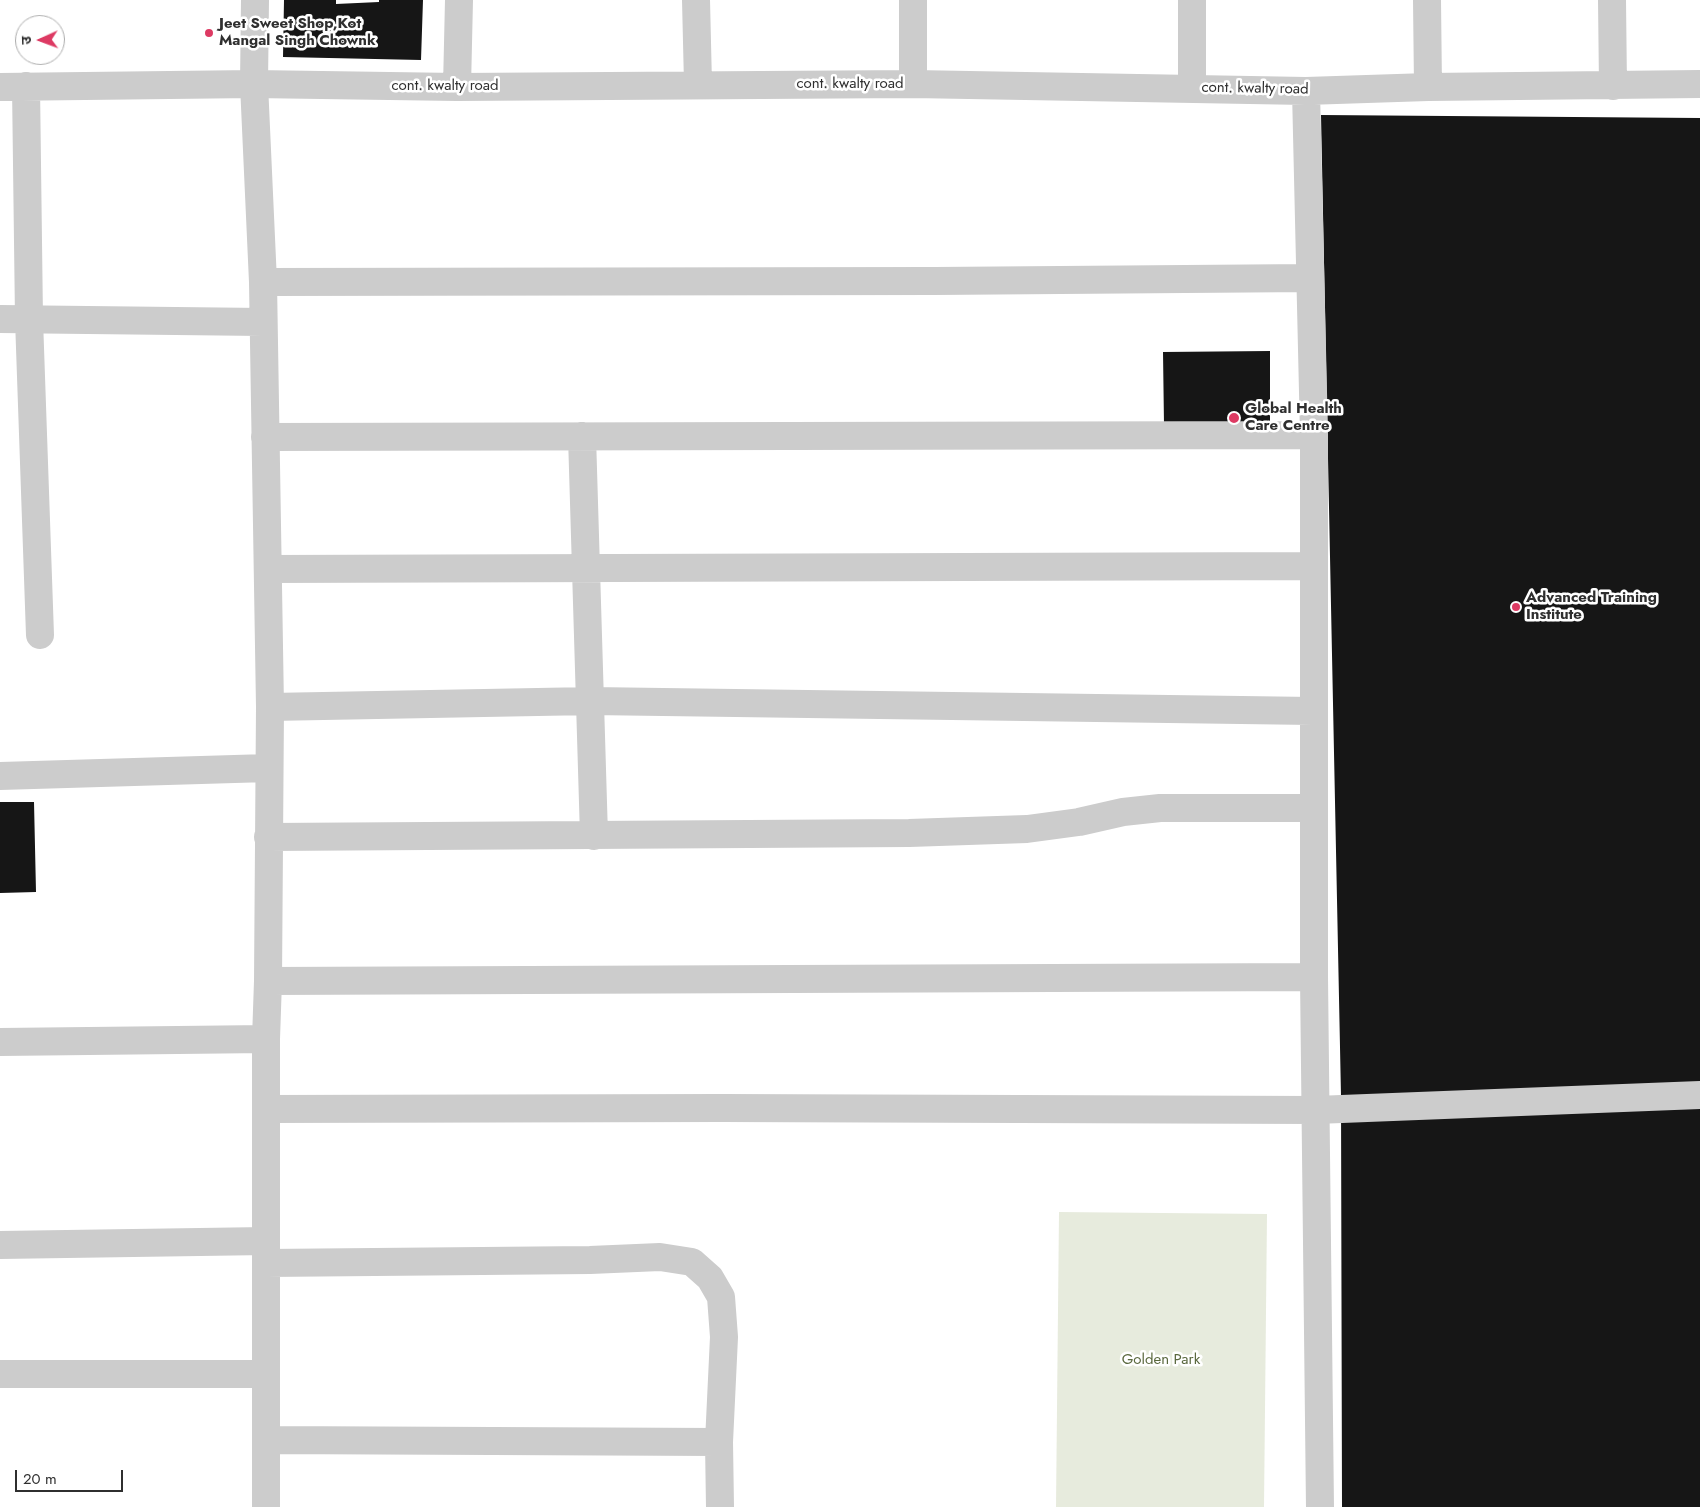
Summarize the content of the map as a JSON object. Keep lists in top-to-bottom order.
{
  "streets": {
    "street": ["cont. kwalty road"]
  },
  "parks": ["Golden Park"],
  "places": ["Jeet Sweet Shop,Kot Mangal Singh Chownk", "Global Health Care Centre", "Advanced Training Institute"],
  "scale_bar": "20 m",
  "north": "left"
}
